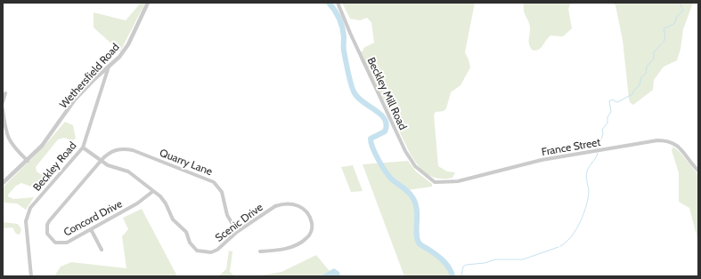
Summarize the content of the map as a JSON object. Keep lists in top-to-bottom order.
{
  "streets": {
    "street": [
      "Wethersfield Road",
      "Beckley Mill Road",
      "France Street",
      "Quarry Lane",
      "Beckley Road",
      "Concord Drive",
      "Scenic Drive"
    ]
  },
  "crossings": [
    ["Wethersfield Road", "Beckley Road"],
    ["Beckley Mill Road", "France Street"],
    ["Quarry Lane", "Concord Drive"],
    ["Quarry Lane", "Scenic Drive"],
    ["Beckley Road", "Scenic Drive"],
    ["Concord Drive", "Scenic Drive"]
  ]
}
